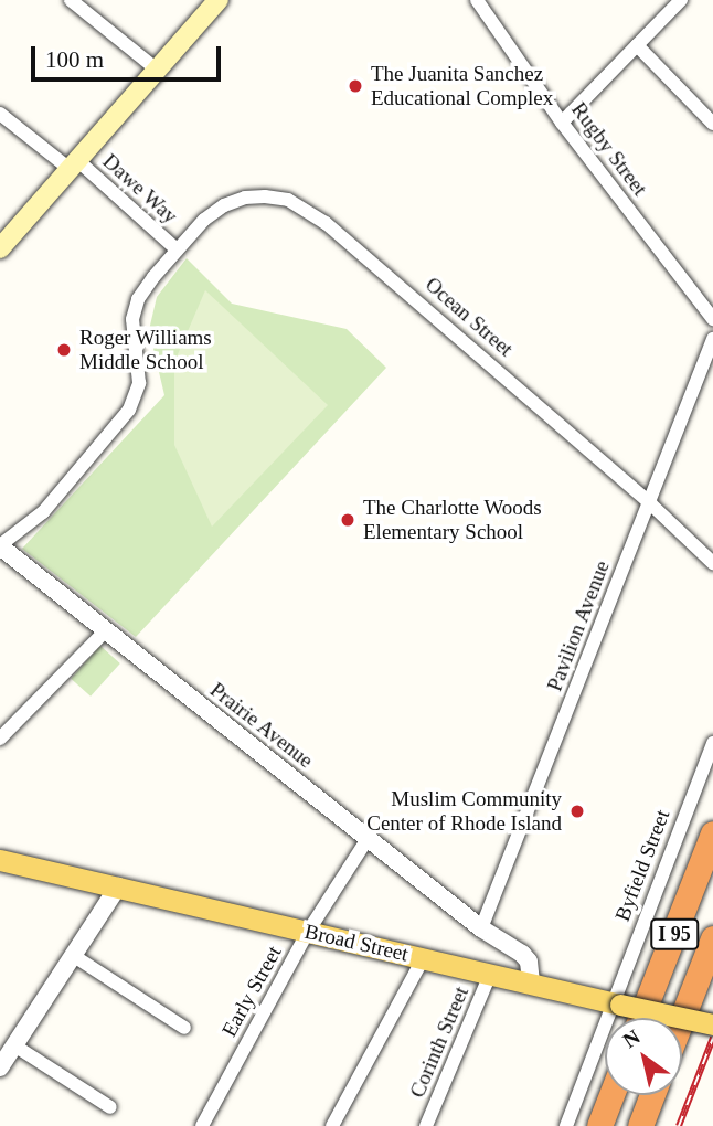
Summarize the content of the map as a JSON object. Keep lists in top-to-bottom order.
{
  "streets": {
    "highway": ["I 95"],
    "main road": ["Broad Street"],
    "street": [
      "Rugby Street",
      "Dawe Way",
      "Ocean Street",
      "Pavilion Avenue",
      "Prairie Avenue",
      "Byfield Street",
      "Early Street",
      "Corinth Street"
    ]
  },
  "crossings": [
    ["Dawe Way", "Ocean Street"],
    ["Ocean Street", "Pavilion Avenue"],
    ["Ocean Street", "Prairie Avenue"],
    ["Pavilion Avenue", "Prairie Avenue"],
    ["Prairie Avenue", "Broad Street"],
    ["Prairie Avenue", "Early Street"],
    ["Byfield Street", "Broad Street"],
    ["Broad Street", "Early Street"],
    ["Broad Street", "Corinth Street"]
  ],
  "places": [
    "The Juanita Sanchez Educational Complex",
    "Roger Williams Middle School",
    "The Charlotte Woods Elementary School",
    "Muslim Community Center of Rhode Island"
  ],
  "scale_bar": "100 m",
  "north": "top left"
}
